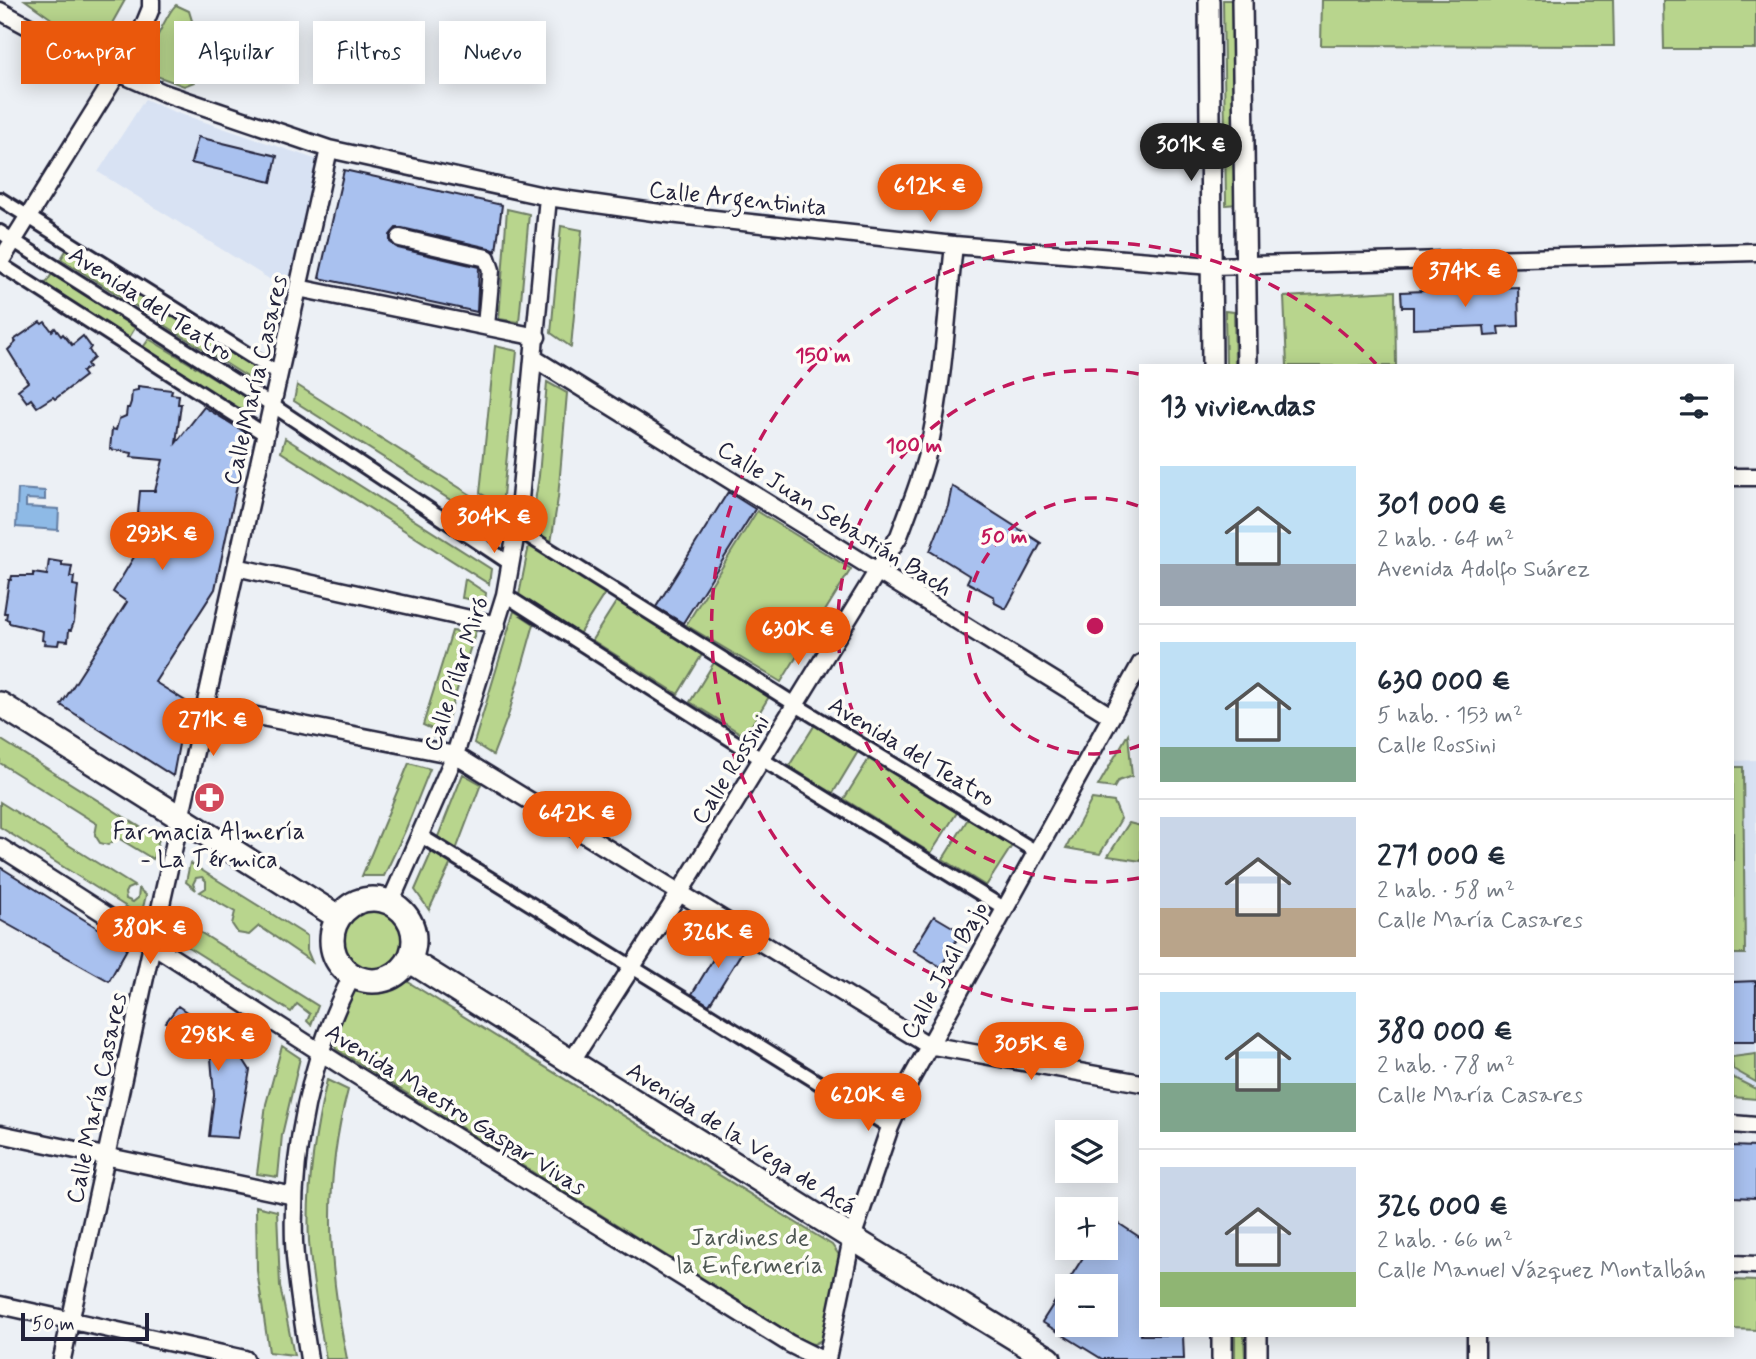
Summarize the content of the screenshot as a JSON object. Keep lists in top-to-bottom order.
{
  "streets": {
    "main road": ["Avenida de la Vega de Acá"],
    "street": [
      "Calle Argentinita",
      "Avenida del Teatro",
      "Calle María Casares",
      "Calle Juan Sebastián Bach",
      "Calle Pilar Miró",
      "Calle Rossini",
      "Calle Jaúl Bajo",
      "Avenida Maestro Gaspar Vivas"
    ]
  },
  "crossings": [
    ["Calle Argentinita", "Calle María Casares"],
    ["Calle Argentinita", "Calle Pilar Miró"],
    ["Calle Argentinita", "Calle Rossini"],
    ["Avenida del Teatro", "Calle María Casares"],
    ["Avenida del Teatro", "Calle Pilar Miró"],
    ["Avenida del Teatro", "Calle Rossini"],
    ["Avenida del Teatro", "Calle Jaúl Bajo"],
    ["Calle María Casares", "Avenida Maestro Gaspar Vivas"],
    ["Calle Juan Sebastián Bach", "Calle Pilar Miró"],
    ["Calle Juan Sebastián Bach", "Calle Rossini"],
    ["Calle Juan Sebastián Bach", "Calle Jaúl Bajo"],
    ["Calle Pilar Miró", "Avenida de la Vega de Acá"],
    ["Calle Rossini", "Avenida de la Vega de Acá"],
    ["Calle Jaúl Bajo", "Avenida de la Vega de Acá"]
  ],
  "parks": ["Jardines de la Enfermería"],
  "places": {
    "pharmacy": ["Farmacia Almería - La Térmica"]
  },
  "scale_bar": "50 m",
  "page": {
    "chip": [
      "Comprar",
      "Alquilar",
      "Filtros",
      "Nuevo"
    ],
    "price": [
      "301K €",
      "612K €",
      "374K €",
      "304K €",
      "293K €",
      "630K €",
      "271K €",
      "642K €",
      "380K €",
      "326K €",
      "298K €",
      "305K €",
      "620K €"
    ],
    "heading": "13 viviendas",
    "list": [
      {
        "name": "301 000 €",
        "note": "2 hab. · 64 m² · Avenida Adolfo Suárez"
      },
      {
        "name": "630 000 €",
        "note": "5 hab. · 153 m² · Calle Rossini"
      },
      {
        "name": "271 000 €",
        "note": "2 hab. · 58 m² · Calle María Casares"
      },
      {
        "name": "380 000 €",
        "note": "2 hab. · 78 m² · Calle María Casares"
      },
      {
        "name": "326 000 €",
        "note": "2 hab. · 66 m² · Calle Manuel Vázquez Montalbán"
      }
    ],
    "map_buttons": ["+", "−"],
    "scale": "50 m"
  },
  "rings": ["150 m", "100 m", "50 m"]
}
